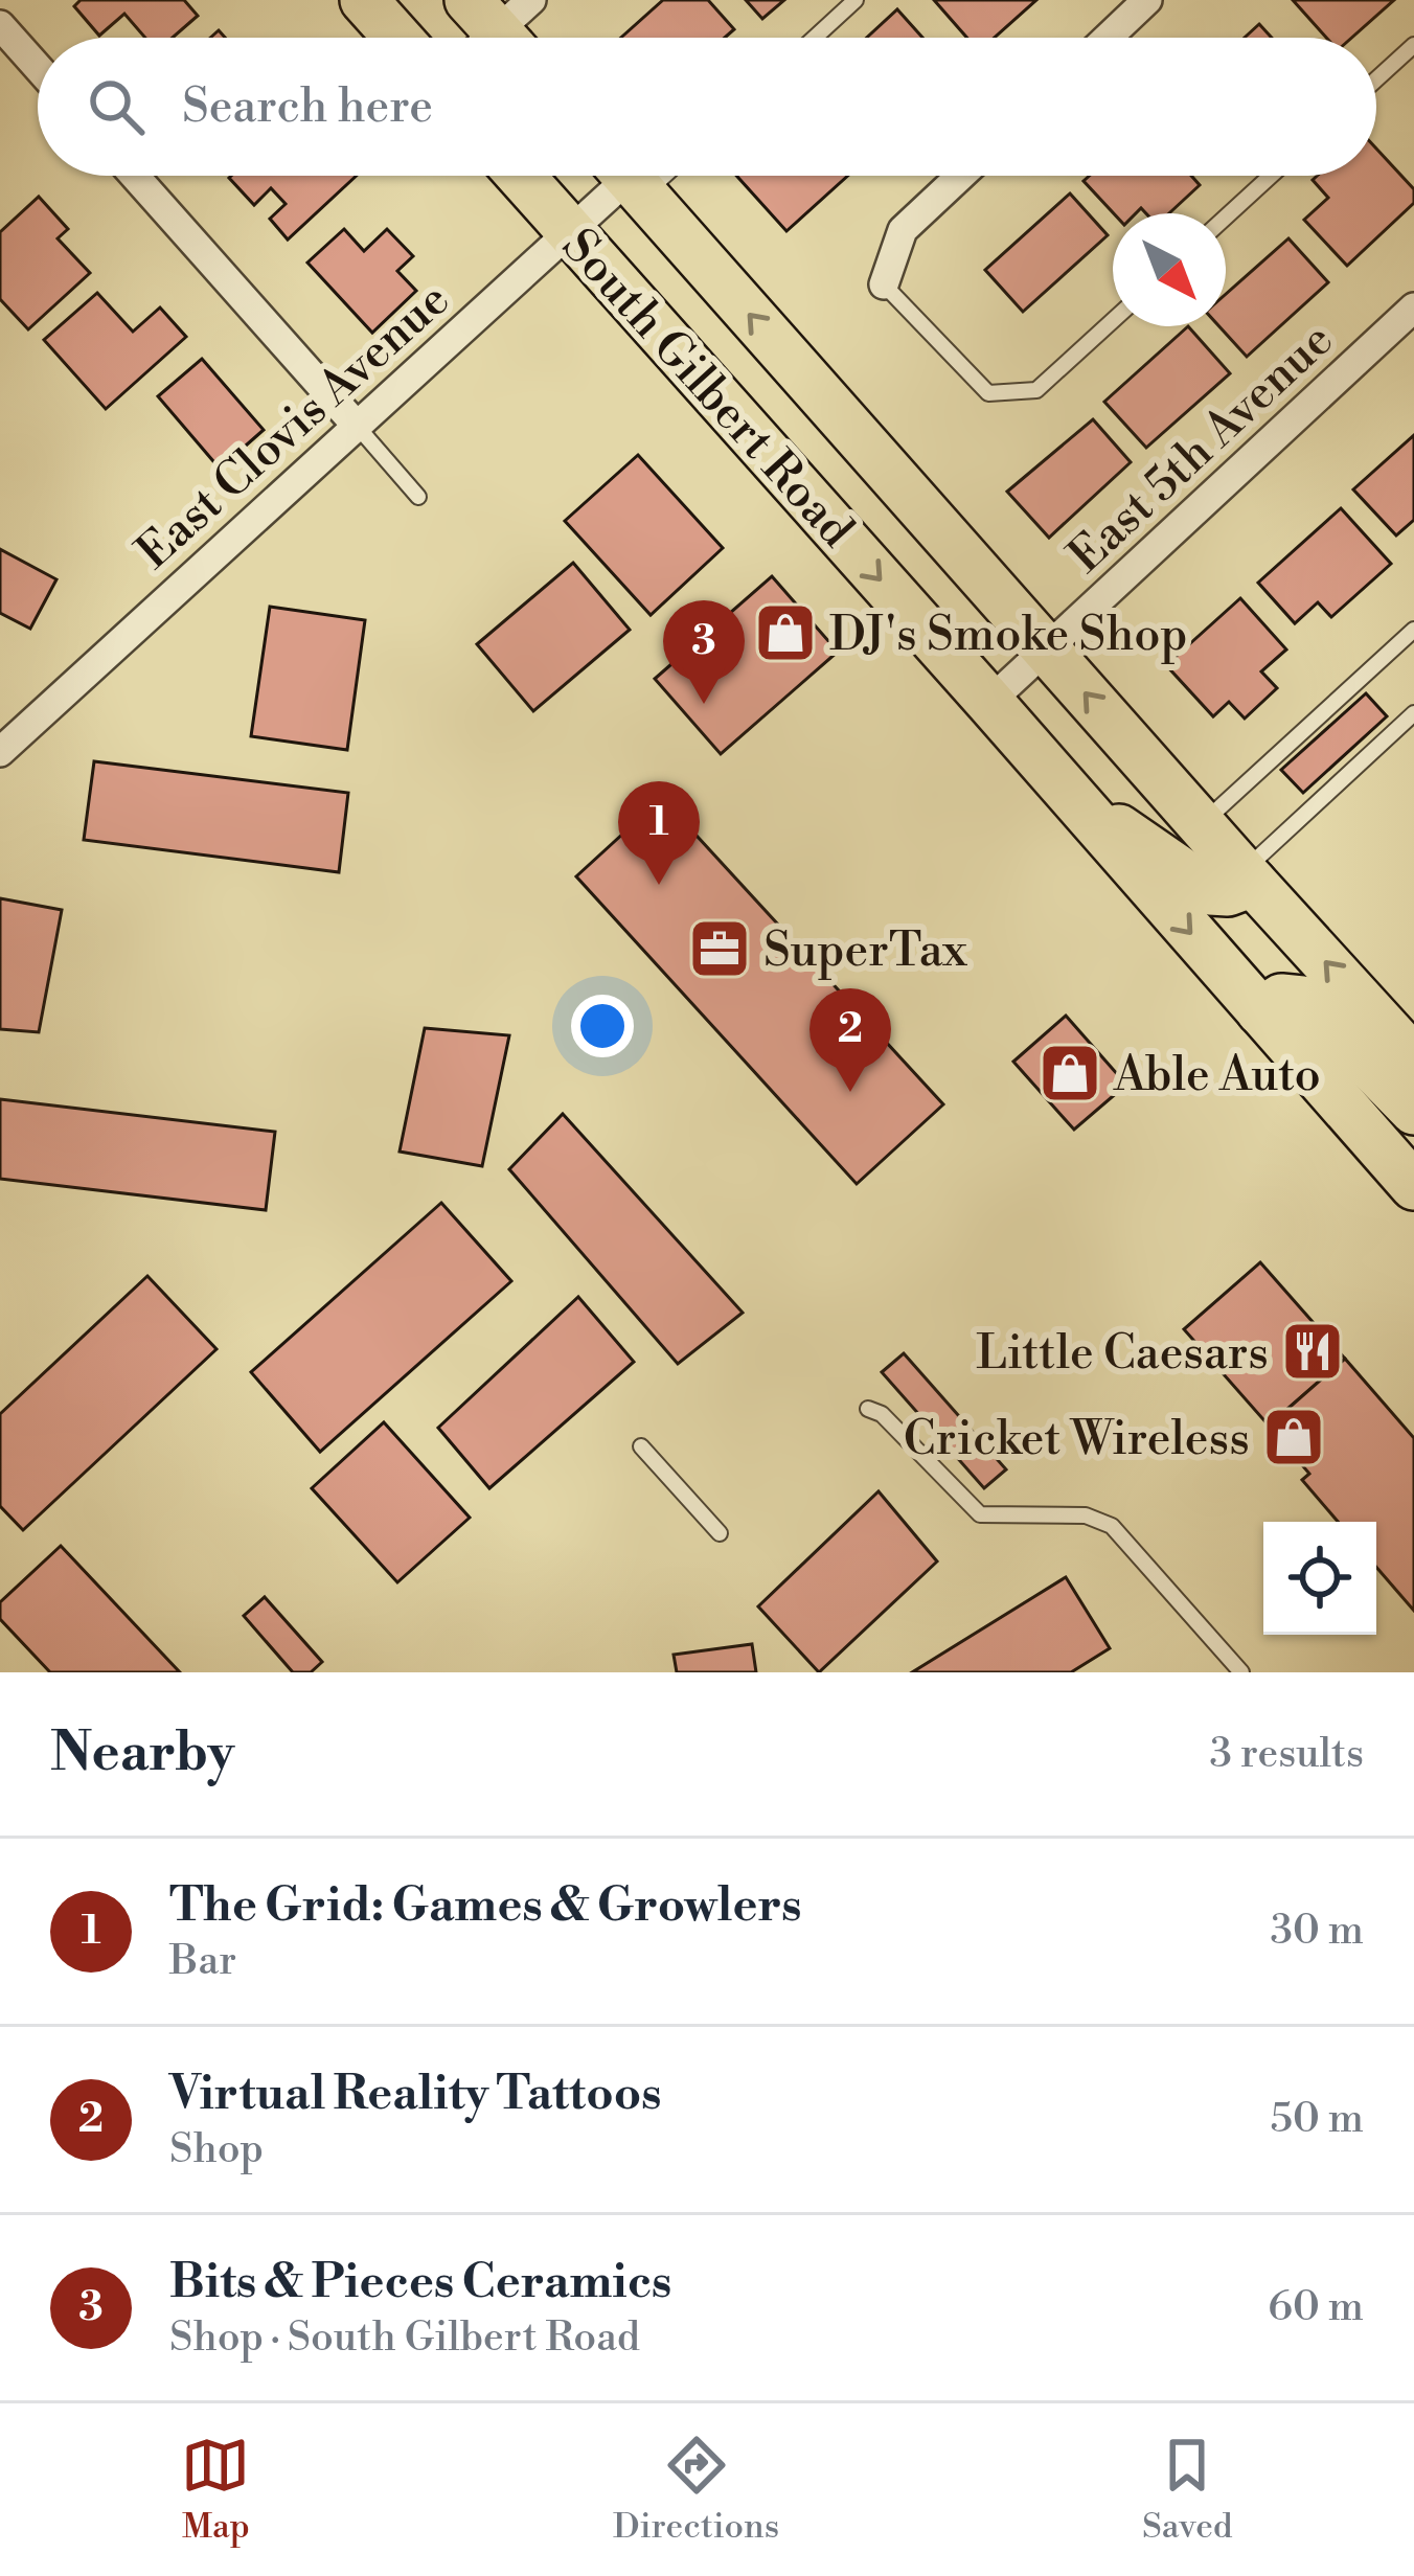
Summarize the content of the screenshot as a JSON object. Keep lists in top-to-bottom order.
{
  "streets": {
    "main road": ["South Gilbert Road"],
    "street": ["East Clovis Avenue", "East 5th Avenue"]
  },
  "crossings": [
    ["South Gilbert Road", "East Clovis Avenue"],
    ["South Gilbert Road", "East 5th Avenue"]
  ],
  "places": {
    "shop": ["DJ's Smoke Shop", "Able Auto", "Cricket Wireless"],
    "office": ["SuperTax"],
    "restaurant": ["Little Caesars"]
  },
  "north": "bottom right",
  "page": {
    "search": "Search here",
    "pins": ["3", "1", "2"],
    "heading": ["Nearby", "3 results"],
    "list": [
      {
        "mark": "1",
        "name": "The Grid: Games & Growlers",
        "note": "Bar",
        "value": "30 m"
      },
      {
        "mark": "2",
        "name": "Virtual Reality Tattoos",
        "note": "Shop",
        "value": "50 m"
      },
      {
        "mark": "3",
        "name": "Bits & Pieces Ceramics",
        "note": "Shop · South Gilbert Road",
        "value": "60 m"
      }
    ],
    "nav": ["Map", "Directions", "Saved"]
  }
}
